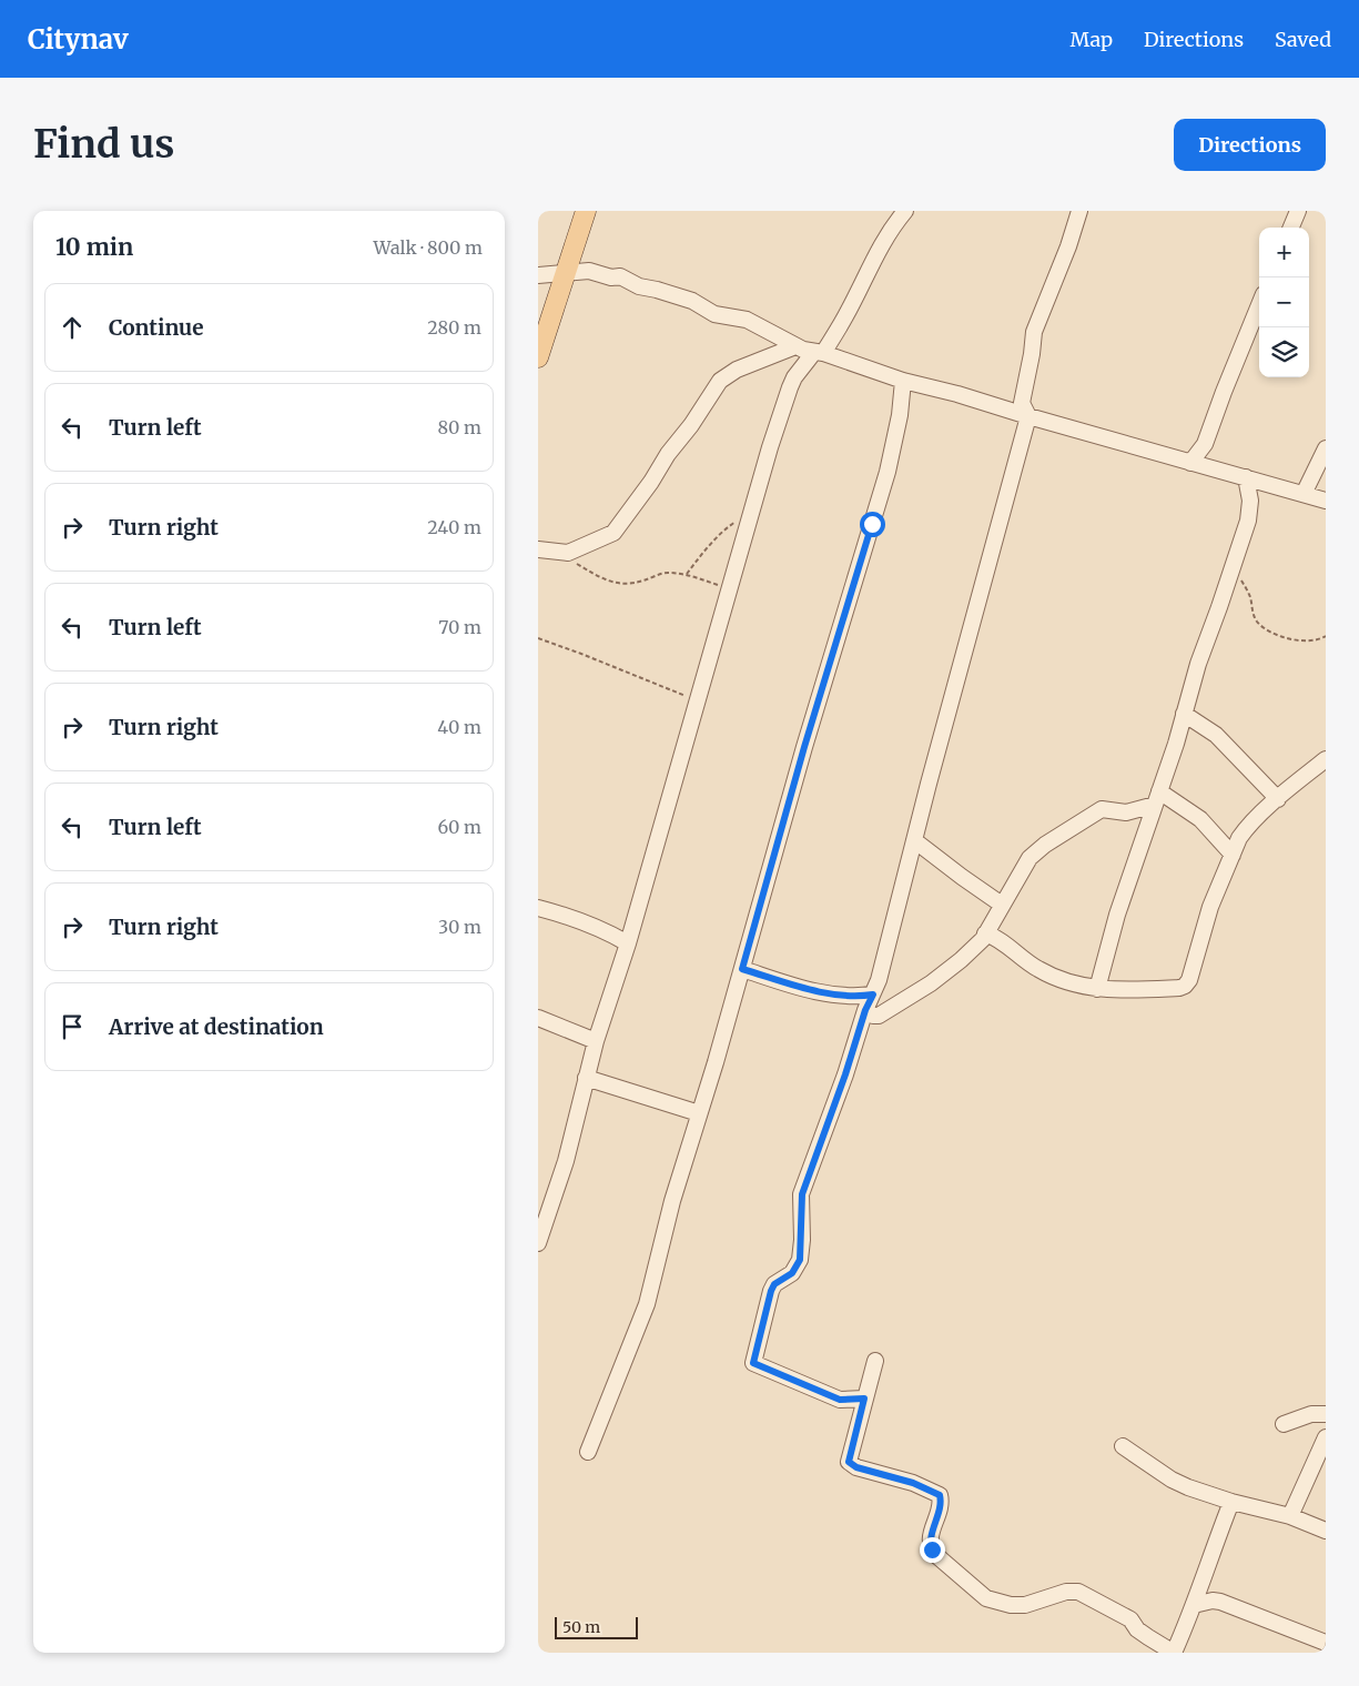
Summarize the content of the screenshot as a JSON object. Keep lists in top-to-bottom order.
{
  "scale_bar": "50 m",
  "page": {
    "header": "Citynav",
    "nav": ["Map", "Directions", "Saved"],
    "buttons": "Directions",
    "title": "Find us",
    "heading": ["10 min", "Walk · 800 m"],
    "map_buttons": ["+", "−"],
    "list": [
      ["Continue", "280 m"],
      ["Turn left", "80 m"],
      ["Turn right", "240 m"],
      ["Turn left", "70 m"],
      ["Turn right", "40 m"],
      ["Turn left", "60 m"],
      ["Turn right", "30 m"],
      "Arrive at destination"
    ],
    "scale": "50 m"
  }
}
